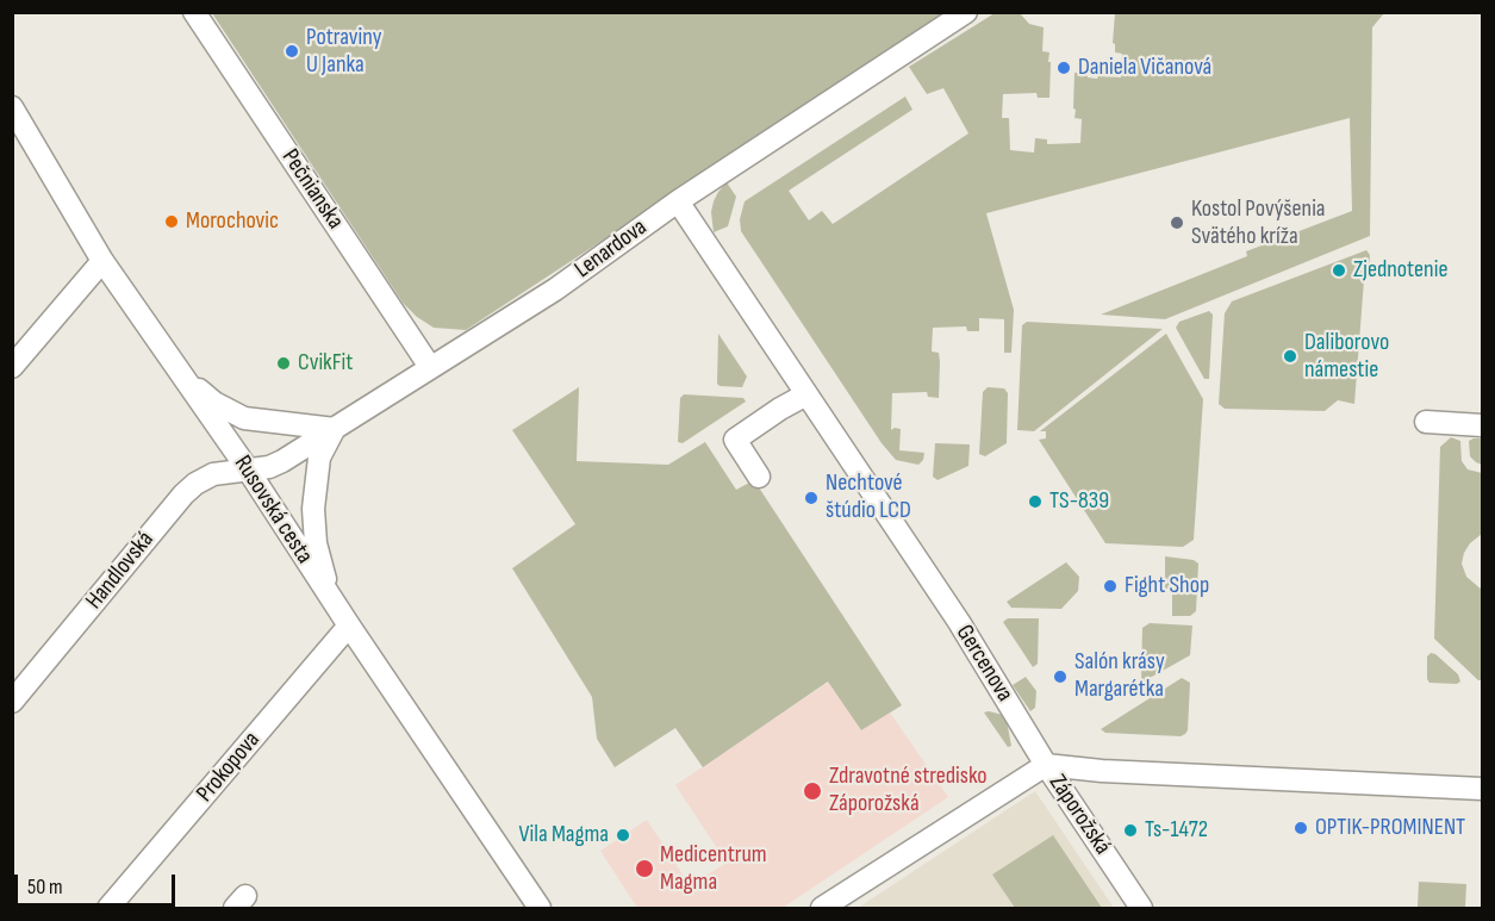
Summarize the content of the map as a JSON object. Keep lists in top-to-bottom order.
{
  "streets": {
    "street": [
      "Pečnianska",
      "Lenardova",
      "Rusovská cesta",
      "Handlovská",
      "Gercenova",
      "Prokopova",
      "Záporožská"
    ]
  },
  "crossings": [
    ["Pečnianska", "Lenardova"],
    ["Lenardova", "Rusovská cesta"],
    ["Lenardova", "Handlovská"],
    ["Lenardova", "Gercenova"],
    ["Rusovská cesta", "Handlovská"],
    ["Rusovská cesta", "Prokopova"],
    ["Gercenova", "Záporožská"]
  ],
  "places": [
    "Potraviny U Janka",
    "Daniela Vičanová",
    "Morochovic",
    "Kostol Povýšenia Svätého kríža",
    "Zjednotenie",
    "Daliborovo námestie",
    "CvikFit",
    "Nechtové štúdio LCD",
    "TS-839",
    "Fight Shop",
    "Salón krásy Margarétka",
    "Zdravotné stredisko Záporožská",
    "OPTIK-PROMINENT",
    "Ts-1472",
    "Vila Magma",
    "Medicentrum Magma"
  ],
  "scale_bar": "50 m"
}
